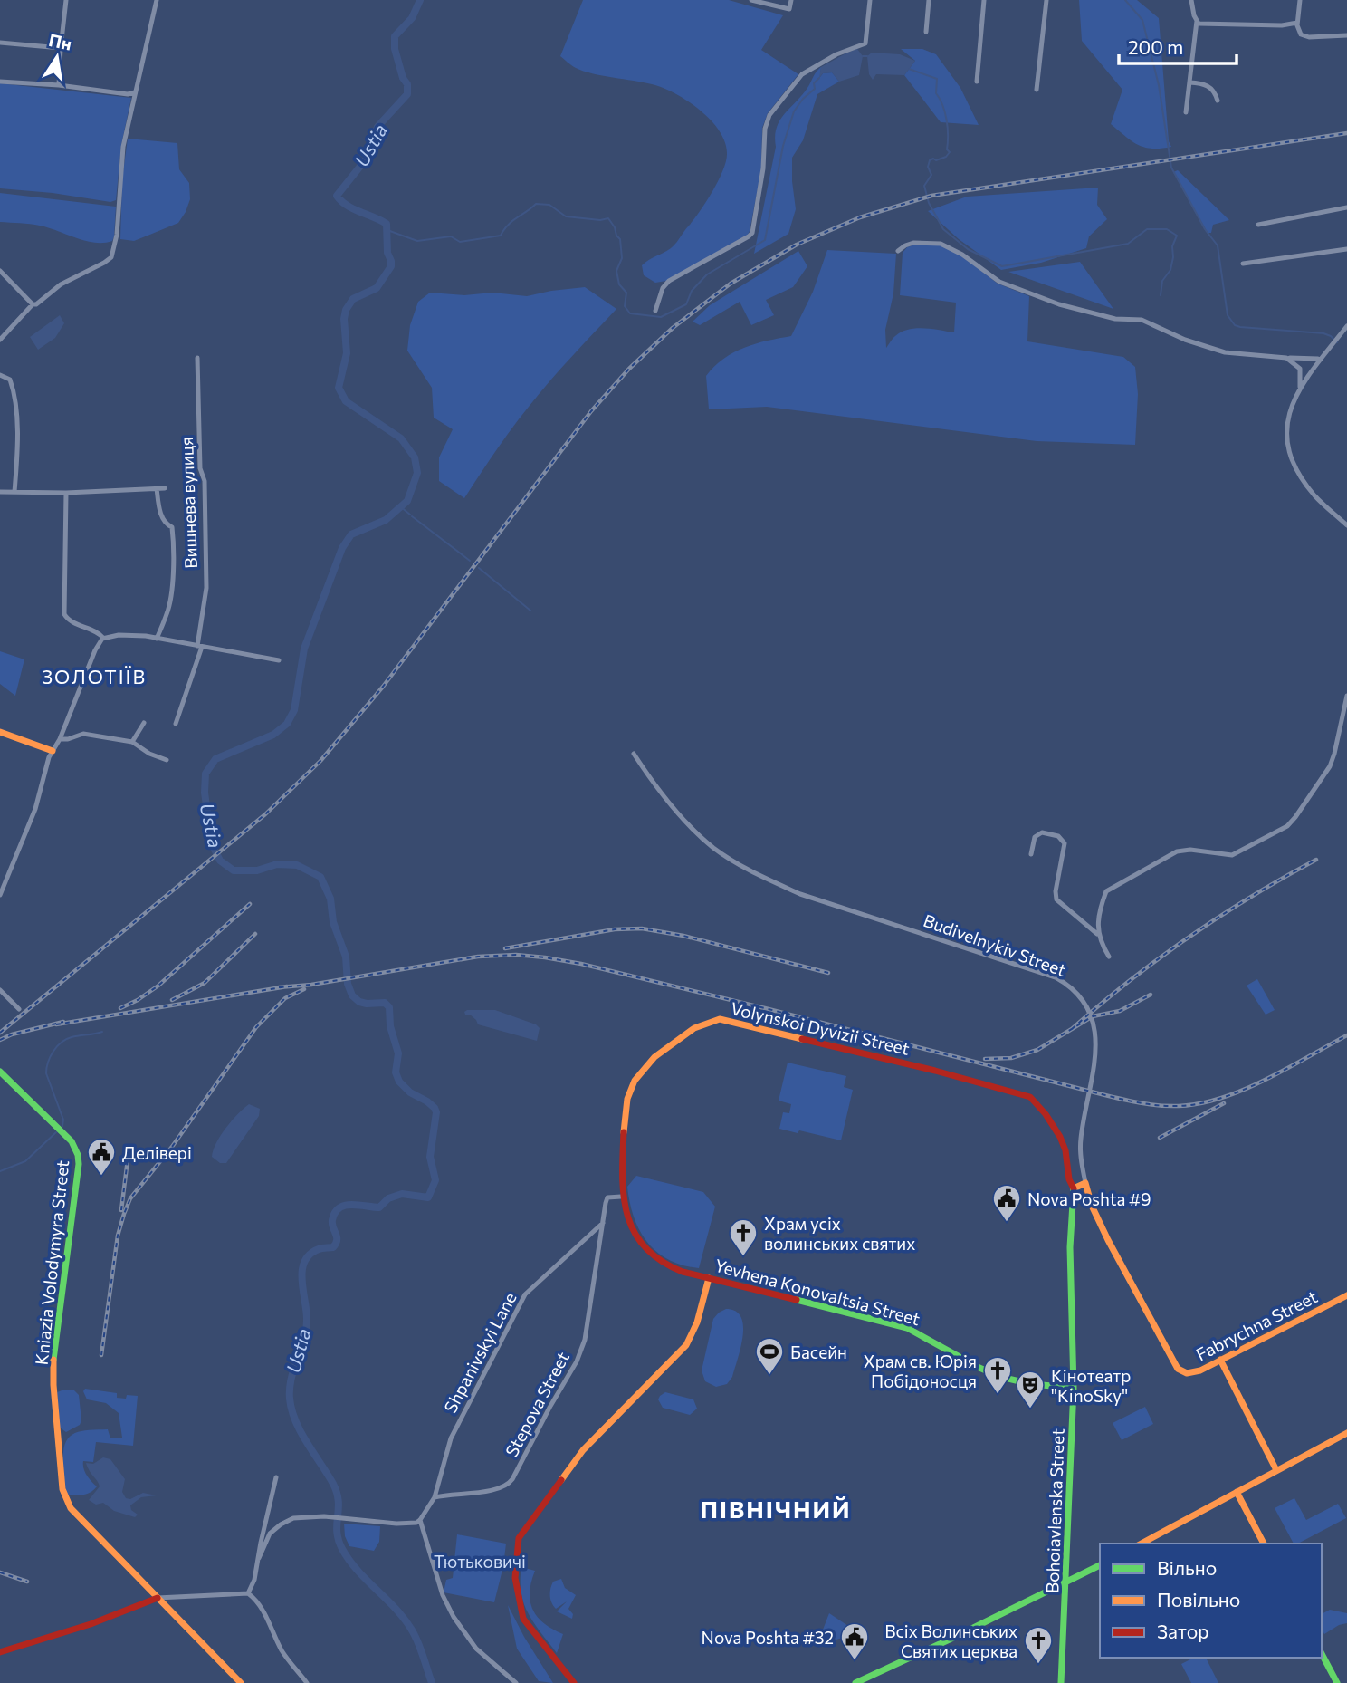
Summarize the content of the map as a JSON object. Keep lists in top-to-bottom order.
{
  "streets": {
    "street": [
      "Вишнева вулиця",
      "Budivelnykiv Street",
      "Volynskoi Dyvizii Street",
      "Kniazia Volodymyra Street",
      "Yevhena Konovaltsia Street",
      "Fabrychna Street",
      "Shpanivskyi Lane",
      "Stepova Street",
      "Bohoiavlenska Street"
    ]
  },
  "crossings": [
    ["Budivelnykiv Street", "Fabrychna Street"],
    ["Volynskoi Dyvizii Street", "Yevhena Konovaltsia Street"],
    ["Volynskoi Dyvizii Street", "Stepova Street"],
    ["Volynskoi Dyvizii Street", "Bohoiavlenska Street"],
    ["Yevhena Konovaltsia Street", "Stepova Street"],
    ["Yevhena Konovaltsia Street", "Bohoiavlenska Street"],
    ["Shpanivskyi Lane", "Stepova Street"]
  ],
  "districts": ["ЗОЛОТІЇВ", "ПІВНІЧНИЙ"],
  "water": ["Ustia"],
  "parks": ["Тютьковичі"],
  "places": {
    "public building": ["Делівері", "Nova Poshta #9", "Nova Poshta #32"],
    "church": ["Храм усіх волинських святих", "Храм св. Юрія Побідоносця", "Всіх Волинських Святих церква"],
    "sports": ["Басейн"],
    "theatre": ["Кінотеатр \"KinoSky\""]
  },
  "legend": ["Вільно", "Повільно", "Затор"],
  "scale_bar": "200 m",
  "north": "top"
}
